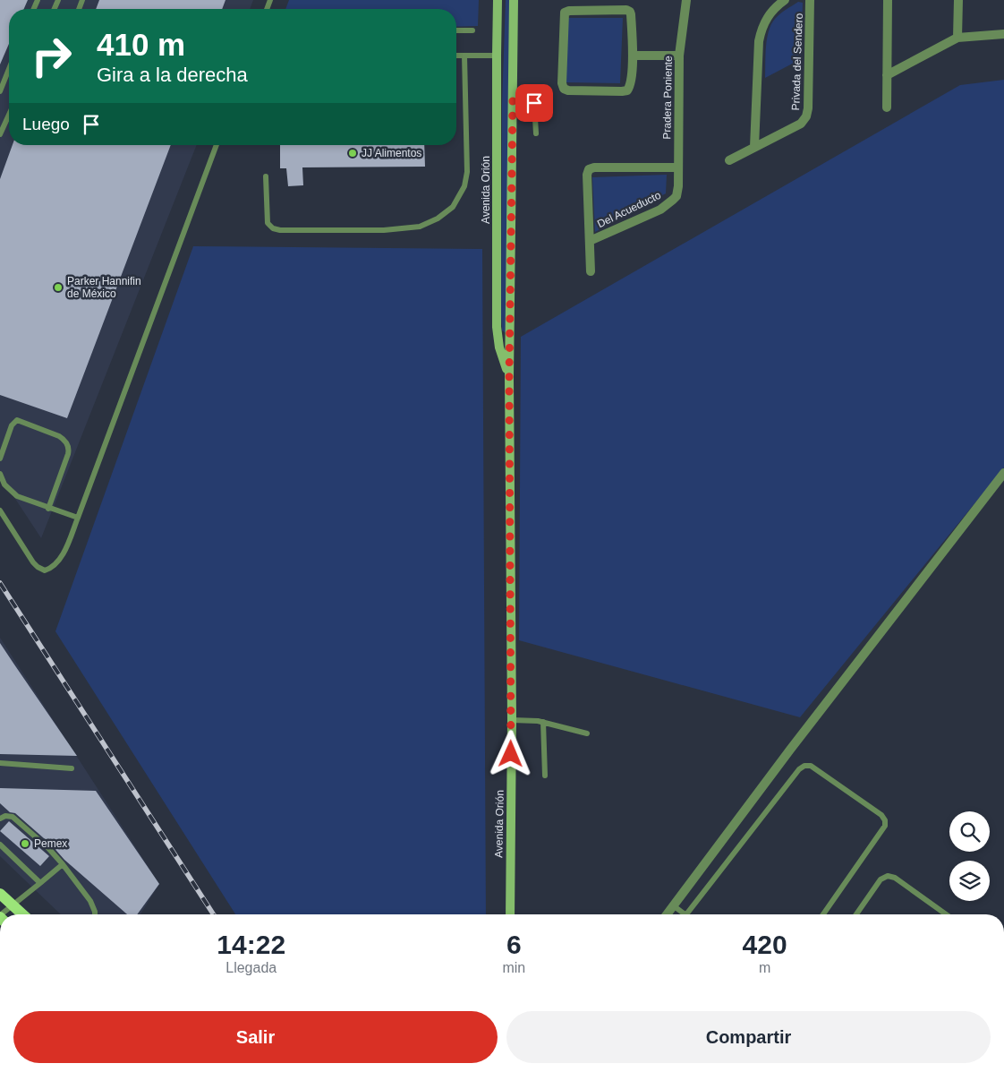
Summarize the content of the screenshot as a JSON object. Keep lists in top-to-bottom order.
{
  "streets": {
    "street": [
      "Privada del Sendero",
      "Pradera Poniente",
      "Avenida Orión",
      "Del Acueducto"
    ]
  },
  "crossings": [
    ["Pradera Poniente", "Del Acueducto"]
  ],
  "places": ["JJ Alimentos", "Parker Hannifin de México", "Pemex"],
  "page": {
    "turn": ["410 m", "Gira a la derecha"],
    "then": "Luego",
    "eta": [
      "14:22",
      "Llegada",
      "6",
      "min",
      "420",
      "m"
    ],
    "buttons": ["Salir", "Compartir"]
  }
}
